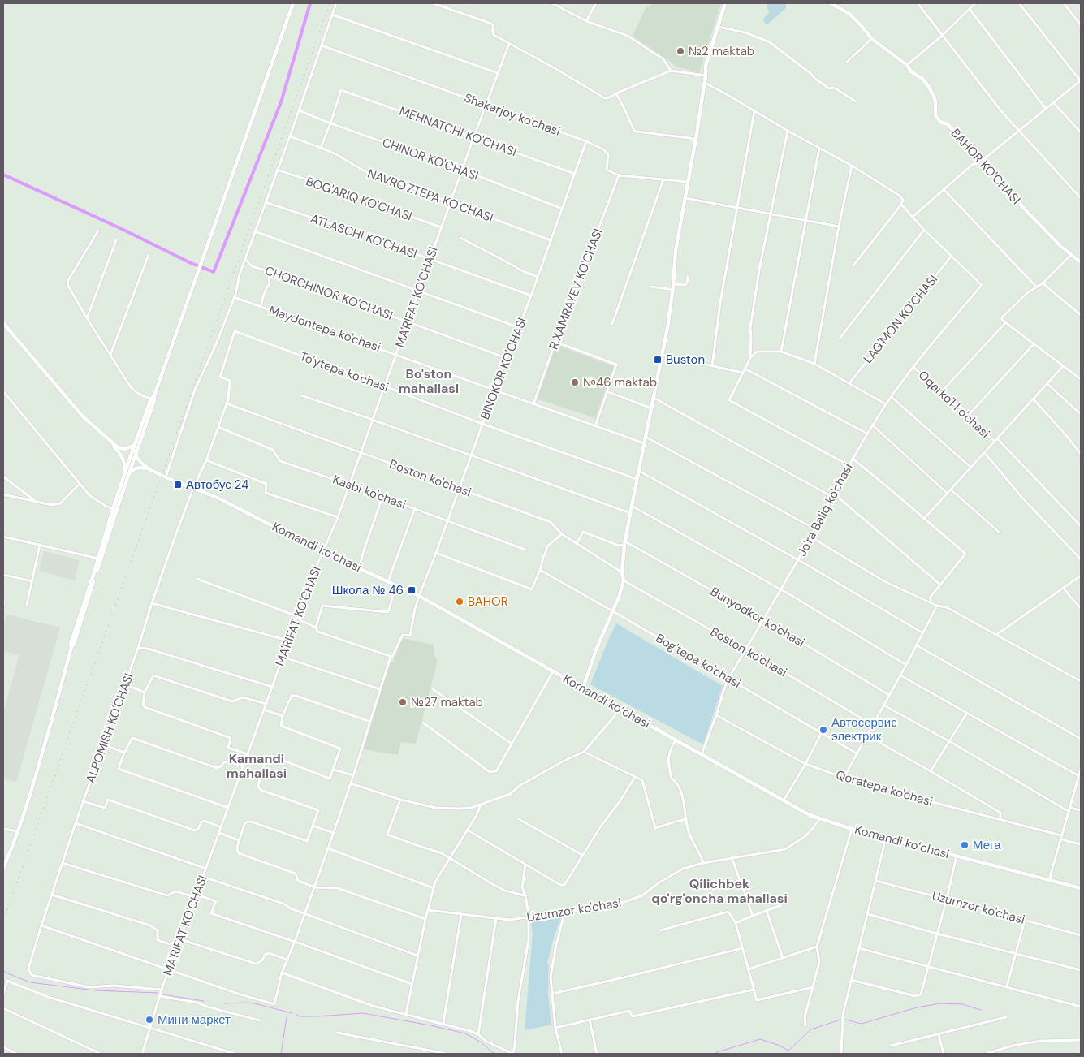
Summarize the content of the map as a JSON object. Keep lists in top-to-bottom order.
{
  "streets": {
    "main road": ["BAHOR KO'CHASI", "Komandi ko‘chasi"],
    "street": [
      "Shakarjoy ko'chasi",
      "MEHNATCHI KO'CHASI",
      "CHINOR KO'CHASI",
      "NAVRO'ZTEPA KO'CHASI",
      "BOG'ARIQ KO'CHASI",
      "ATLASCHI KO'CHASI",
      "R.XAMRAYEV KO'CHASI",
      "CHORCHINOR KO'CHASI",
      "MA'RIFAT KO'CHASI",
      "LAG'MON KO'CHASI",
      "Maydontepa ko'chasi",
      "BINOKOR KO'CHASI",
      "To'ytepa ko'chasi",
      "Oqarko'l ko'chasi",
      "Boston ko'chasi",
      "Kasbi ko'chasi",
      "Jo'ra Baliq ko'chasi",
      "Bunyodkor ko'chasi",
      "Bog'tepa ko'chasi",
      "ALPOMISH KO'CHASI",
      "Qoratepa ko'chasi",
      "Uzumzor ko'chasi"
    ]
  },
  "crossings": [
    ["Shakarjoy ko'chasi", "R.XAMRAYEV KO'CHASI"],
    ["Shakarjoy ko'chasi", "MA'RIFAT KO'CHASI"],
    ["Shakarjoy ko'chasi", "BINOKOR KO'CHASI"],
    ["MEHNATCHI KO'CHASI", "CHINOR KO'CHASI"],
    ["MEHNATCHI KO'CHASI", "MA'RIFAT KO'CHASI"],
    ["MEHNATCHI KO'CHASI", "BINOKOR KO'CHASI"],
    ["CHINOR KO'CHASI", "MA'RIFAT KO'CHASI"],
    ["CHINOR KO'CHASI", "BINOKOR KO'CHASI"],
    ["NAVRO'ZTEPA KO'CHASI", "MA'RIFAT KO'CHASI"],
    ["NAVRO'ZTEPA KO'CHASI", "BINOKOR KO'CHASI"],
    ["BOG'ARIQ KO'CHASI", "MA'RIFAT KO'CHASI"],
    ["ATLASCHI KO'CHASI", "MA'RIFAT KO'CHASI"],
    ["ATLASCHI KO'CHASI", "BINOKOR KO'CHASI"],
    ["R.XAMRAYEV KO'CHASI", "Maydontepa ko'chasi"],
    ["CHORCHINOR KO'CHASI", "MA'RIFAT KO'CHASI"],
    ["CHORCHINOR KO'CHASI", "BINOKOR KO'CHASI"],
    ["MA'RIFAT KO'CHASI", "Maydontepa ko'chasi"],
    ["MA'RIFAT KO'CHASI", "To'ytepa ko'chasi"],
    ["MA'RIFAT KO'CHASI", "Boston ko'chasi"],
    ["MA'RIFAT KO'CHASI", "Kasbi ko'chasi"],
    ["MA'RIFAT KO'CHASI", "Komandi ko‘chasi"],
    ["MA'RIFAT KO'CHASI", "ALPOMISH KO'CHASI"],
    ["LAG'MON KO'CHASI", "Jo'ra Baliq ko'chasi"],
    ["Maydontepa ko'chasi", "BINOKOR KO'CHASI"],
    ["BINOKOR KO'CHASI", "To'ytepa ko'chasi"],
    ["BINOKOR KO'CHASI", "Boston ko'chasi"],
    ["BINOKOR KO'CHASI", "Kasbi ko'chasi"],
    ["BINOKOR KO'CHASI", "Komandi ko‘chasi"],
    ["To'ytepa ko'chasi", "ALPOMISH KO'CHASI"],
    ["Oqarko'l ko'chasi", "Jo'ra Baliq ko'chasi"],
    ["Boston ko'chasi", "Jo'ra Baliq ko'chasi"],
    ["Boston ko'chasi", "Bunyodkor ko'chasi"],
    ["Boston ko'chasi", "ALPOMISH KO'CHASI"],
    ["Kasbi ko'chasi", "ALPOMISH KO'CHASI"],
    ["Jo'ra Baliq ko'chasi", "Komandi ko‘chasi"],
    ["Jo'ra Baliq ko'chasi", "Bunyodkor ko'chasi"],
    ["Jo'ra Baliq ko'chasi", "Bog'tepa ko'chasi"],
    ["Jo'ra Baliq ko'chasi", "Qoratepa ko'chasi"],
    ["Komandi ko‘chasi", "ALPOMISH KO'CHASI"],
    ["Komandi ko‘chasi", "Uzumzor ko'chasi"]
  ],
  "districts": ["Bo'ston mahallasi", "Kamandi mahallasi", "Qilichbek qo'rg'oncha mahallasi"],
  "places": {
    "other": [
      "№2 maktab",
      "№46 maktab",
      "BAHOR",
      "№27 maktab",
      "Автосервис электрик",
      "Мега",
      "Мини маркет"
    ],
    "transit": ["Buston", "Автобус 24", "Школа № 46"]
  }
}
